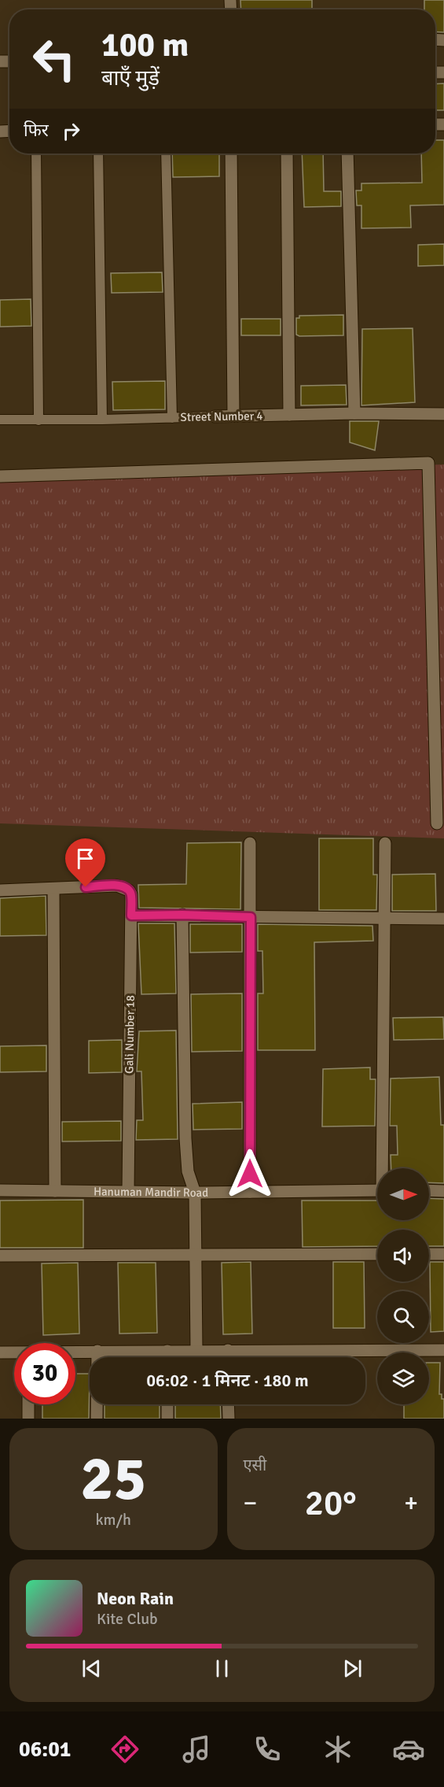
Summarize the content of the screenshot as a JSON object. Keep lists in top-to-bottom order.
{
  "streets": {
    "street": ["Street Number 4", "Gali Number 18", "Hanuman Mandir Road"]
  },
  "crossings": [
    ["Gali Number 18", "Hanuman Mandir Road"]
  ],
  "north": "right",
  "page": {
    "turn": ["100 m", "बाएँ मुड़ें"],
    "then": "फिर",
    "limit": "30",
    "trip": "06:02 · 1 मिनट · 180 m",
    "tile": [
      ["25", "km/h"],
      "एसी"
    ],
    "heat": ["−", "20°", "+"],
    "song": ["Neon Rain", "Kite Club"],
    "tabs": "06:01"
  }
}
